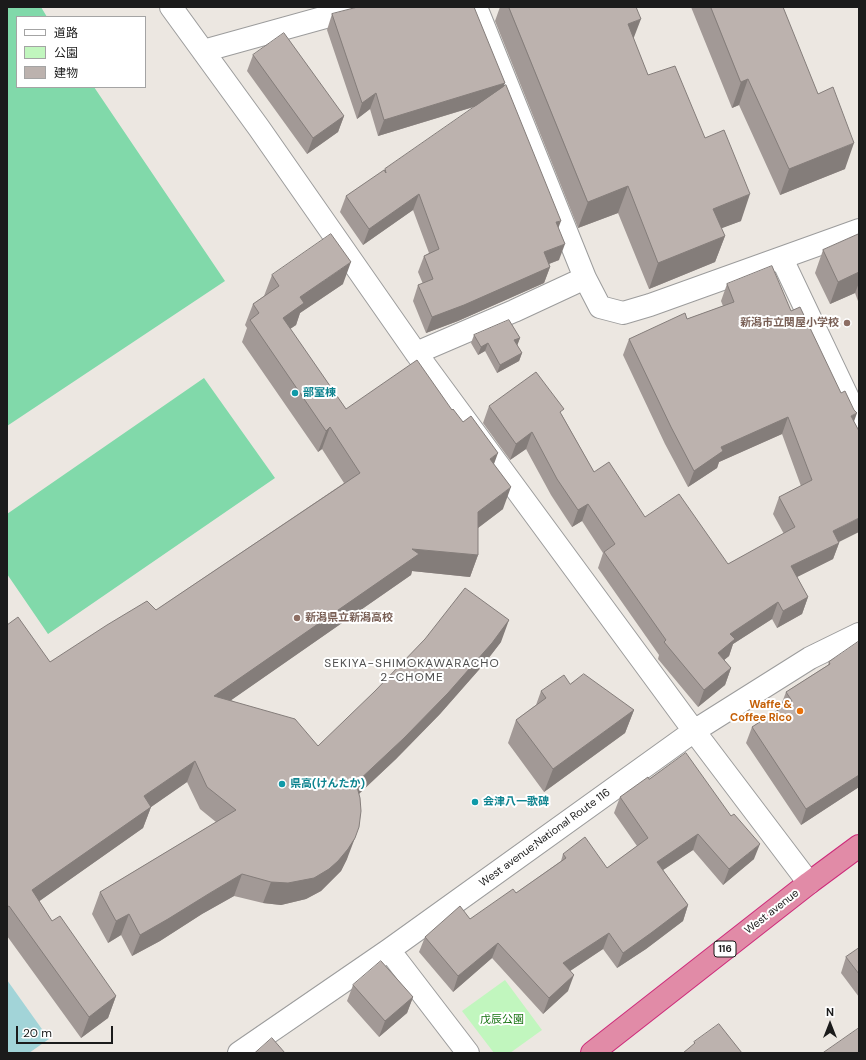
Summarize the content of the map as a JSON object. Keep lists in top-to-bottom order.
{
  "streets": {
    "highway": ["West avenue", "116"],
    "street": ["West avenue;National Route 116"]
  },
  "districts": ["SEKIYA-SHIMOKAWARACHO 2-CHOME"],
  "parks": ["戊辰公園"],
  "places": [
    "新潟市立関屋小学校",
    "部室棟",
    "新潟県立新潟高校",
    "Waffe & Coffee Rico",
    "県高(けんたか)",
    "会津八一歌碑"
  ],
  "legend": ["道路", "公園", "建物"],
  "scale_bar": "20 m",
  "north": "top"
}
